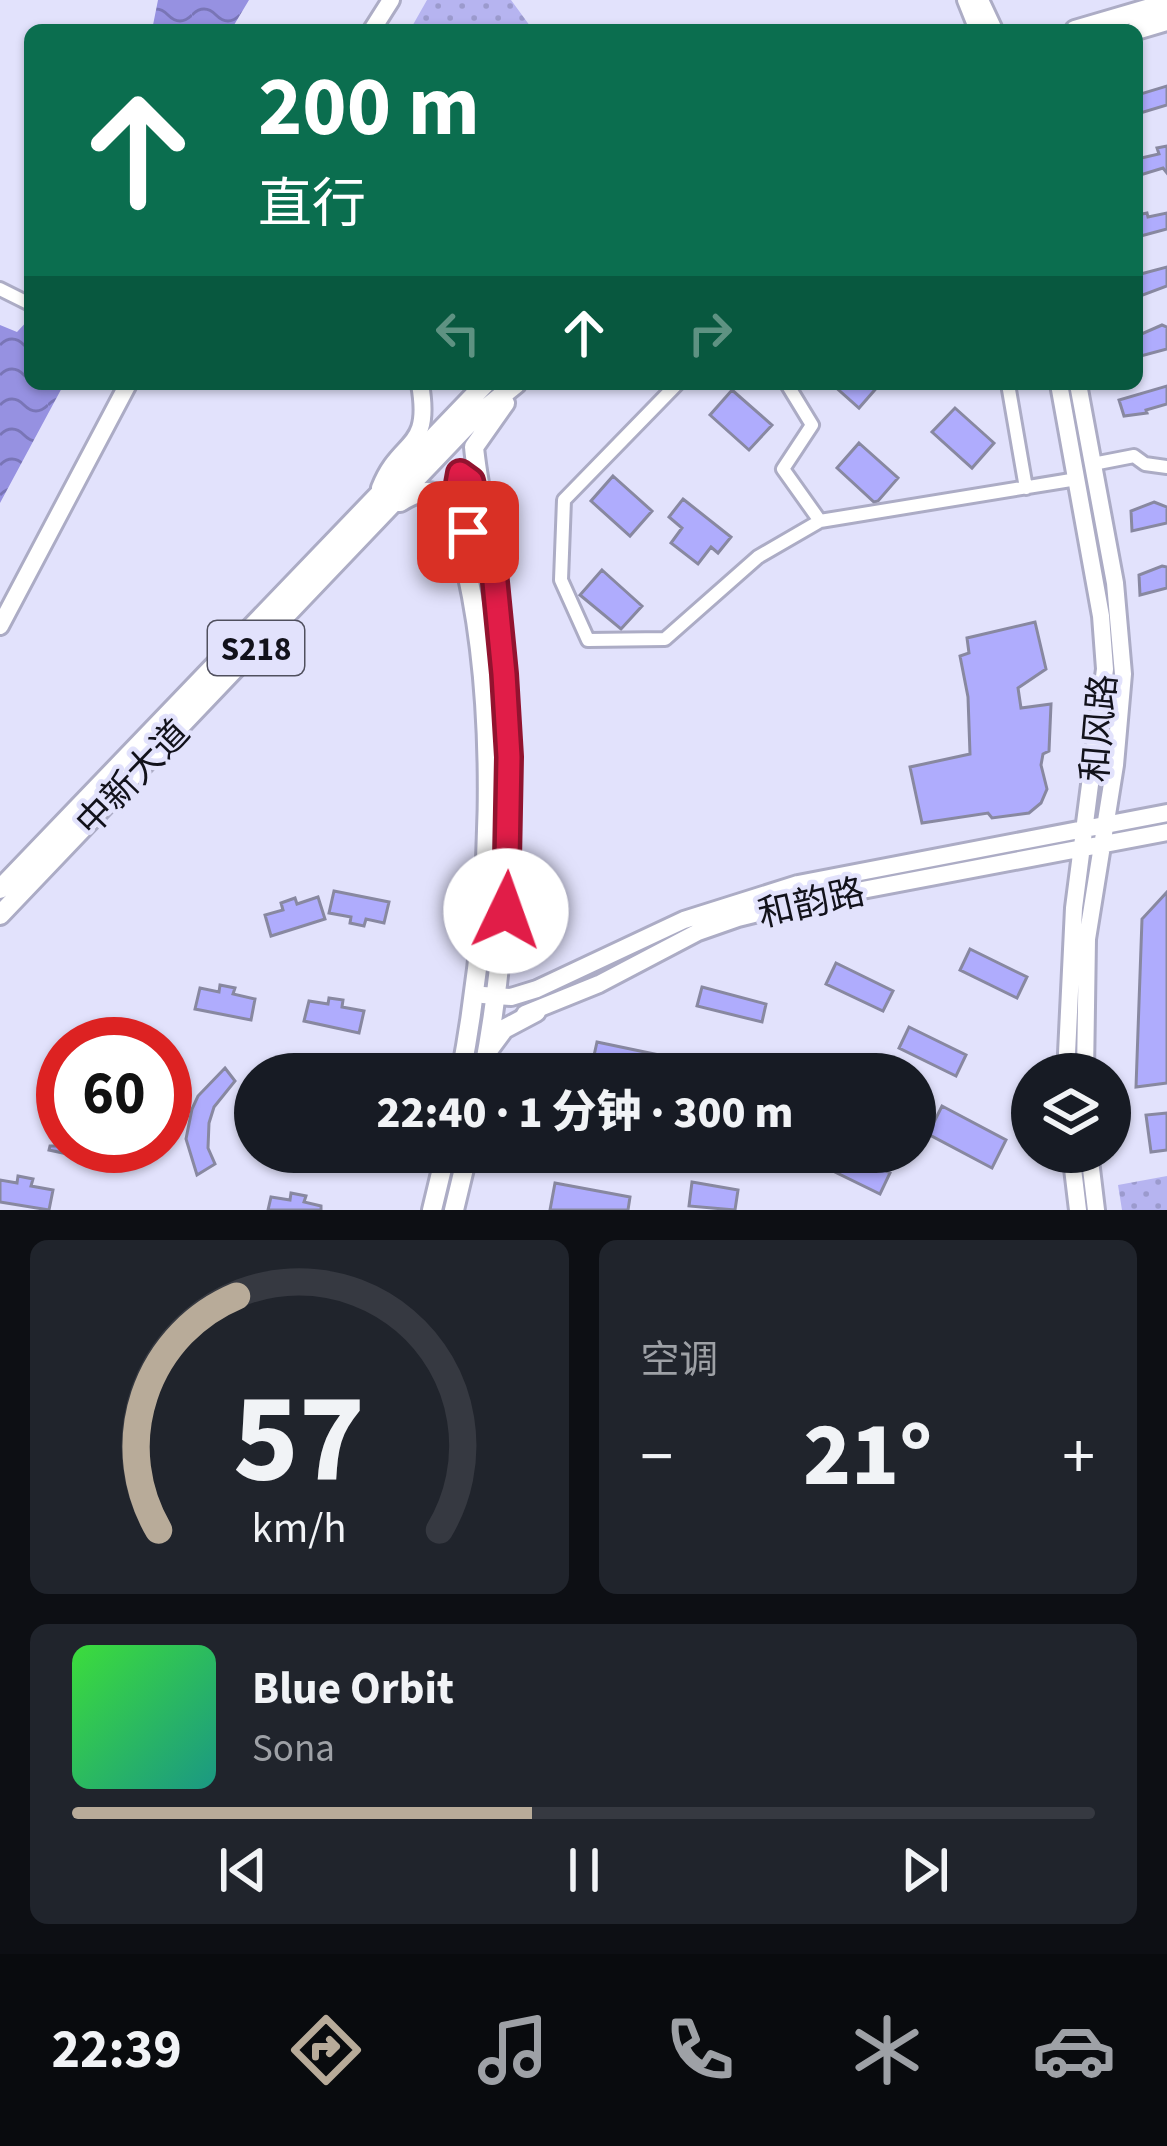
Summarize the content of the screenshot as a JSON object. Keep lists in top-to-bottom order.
{
  "streets": {
    "main road": ["S218", "中新大道"],
    "street": ["和风路", "和韵路"]
  },
  "crossings": [
    ["和风路", "和韵路"]
  ],
  "page": {
    "turn": ["200 m", "直行"],
    "limit": "60",
    "trip": "22:40 · 1 分钟 · 300 m",
    "tile": "空调",
    "heat": ["−", "21°", "+"],
    "song": ["Blue Orbit", "Sona"],
    "tabs": "22:39",
    "gauge": ["57", "km/h"]
  }
}
